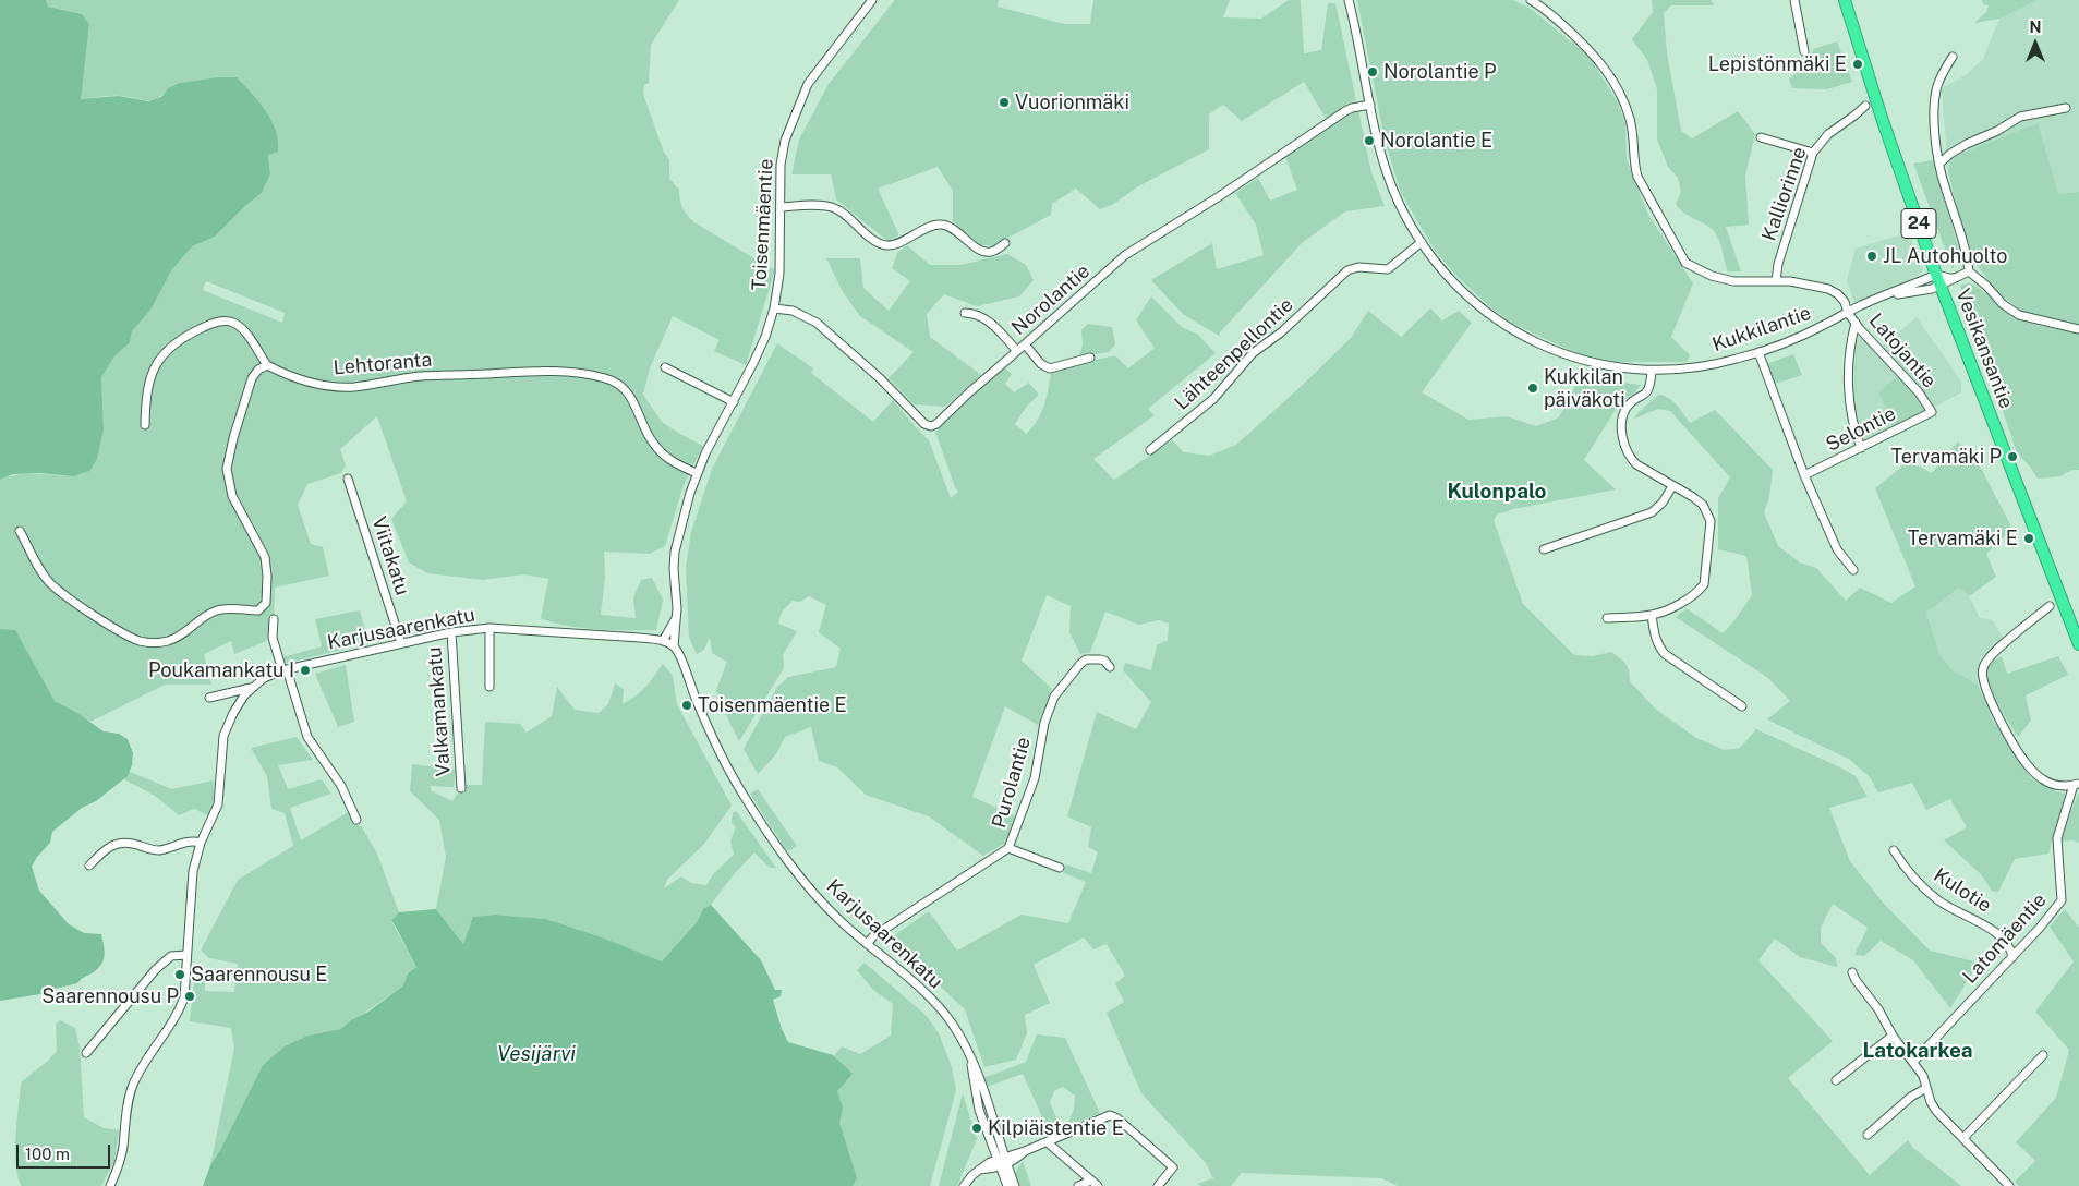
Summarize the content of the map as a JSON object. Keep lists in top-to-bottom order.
{
  "streets": {
    "highway": ["24", "Vesikansantie"],
    "street": [
      "Kalliorinne",
      "Toisenmäentie",
      "Norolantie",
      "Kukkilantie",
      "Latojantie",
      "Lähteenpellontie",
      "Lehtoranta",
      "Selontie",
      "Viitakatu",
      "Karjusaarenkatu",
      "Valkamankatu",
      "Purolantie",
      "Kulotie",
      "Latomäentie"
    ]
  },
  "crossings": [
    ["Kalliorinne", "Latojantie"],
    ["Toisenmäentie", "Norolantie"],
    ["Toisenmäentie", "Lehtoranta"],
    ["Toisenmäentie", "Karjusaarenkatu"],
    ["Norolantie", "Kukkilantie"],
    ["Kukkilantie", "Vesikansantie"],
    ["Kukkilantie", "Latojantie"],
    ["Kukkilantie", "Lähteenpellontie"],
    ["Latojantie", "Selontie"],
    ["Viitakatu", "Karjusaarenkatu"],
    ["Karjusaarenkatu", "Valkamankatu"],
    ["Karjusaarenkatu", "Purolantie"],
    ["Kulotie", "Latomäentie"]
  ],
  "districts": ["Kulonpalo", "Latokarkea"],
  "water": ["Vesijärvi"],
  "places": [
    "Lepistönmäki E",
    "Norolantie P",
    "Vuorionmäki",
    "Norolantie E",
    "JL Autohuolto",
    "Kukkilan päiväkoti",
    "Tervamäki P",
    "Tervamäki E",
    "Poukamankatu I",
    "Toisenmäentie E",
    "Saarennousu E",
    "Saarennousu P",
    "Kilpiäistentie E"
  ],
  "scale_bar": "100 m",
  "north": "top"
}
